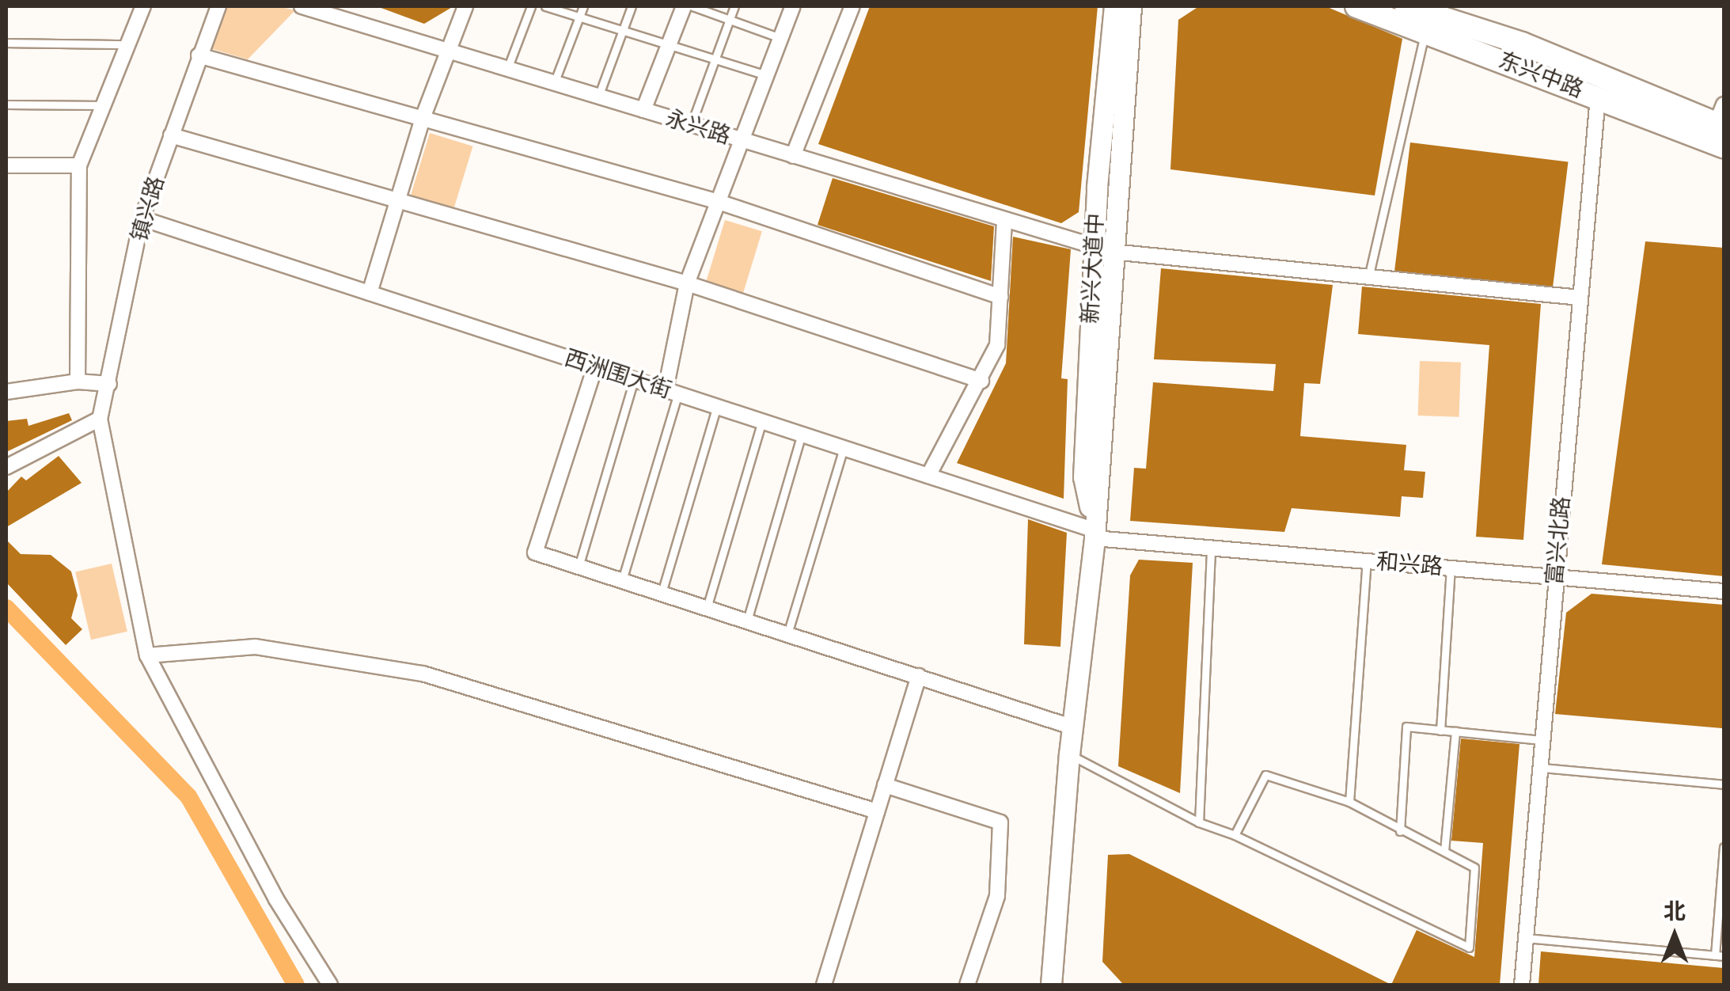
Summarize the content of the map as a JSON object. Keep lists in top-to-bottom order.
{
  "streets": {
    "main road": ["东兴中路", "新兴大道中"],
    "street": [
      "永兴路",
      "镇兴路",
      "西洲围大街",
      "富兴北路",
      "和兴路"
    ]
  },
  "crossings": [
    ["东兴中路", "富兴北路"],
    ["永兴路", "新兴大道中"],
    ["永兴路", "富兴北路"],
    ["镇兴路", "西洲围大街"],
    ["新兴大道中", "西洲围大街"],
    ["新兴大道中", "和兴路"],
    ["西洲围大街", "和兴路"],
    ["富兴北路", "和兴路"]
  ],
  "north": "top"
}
